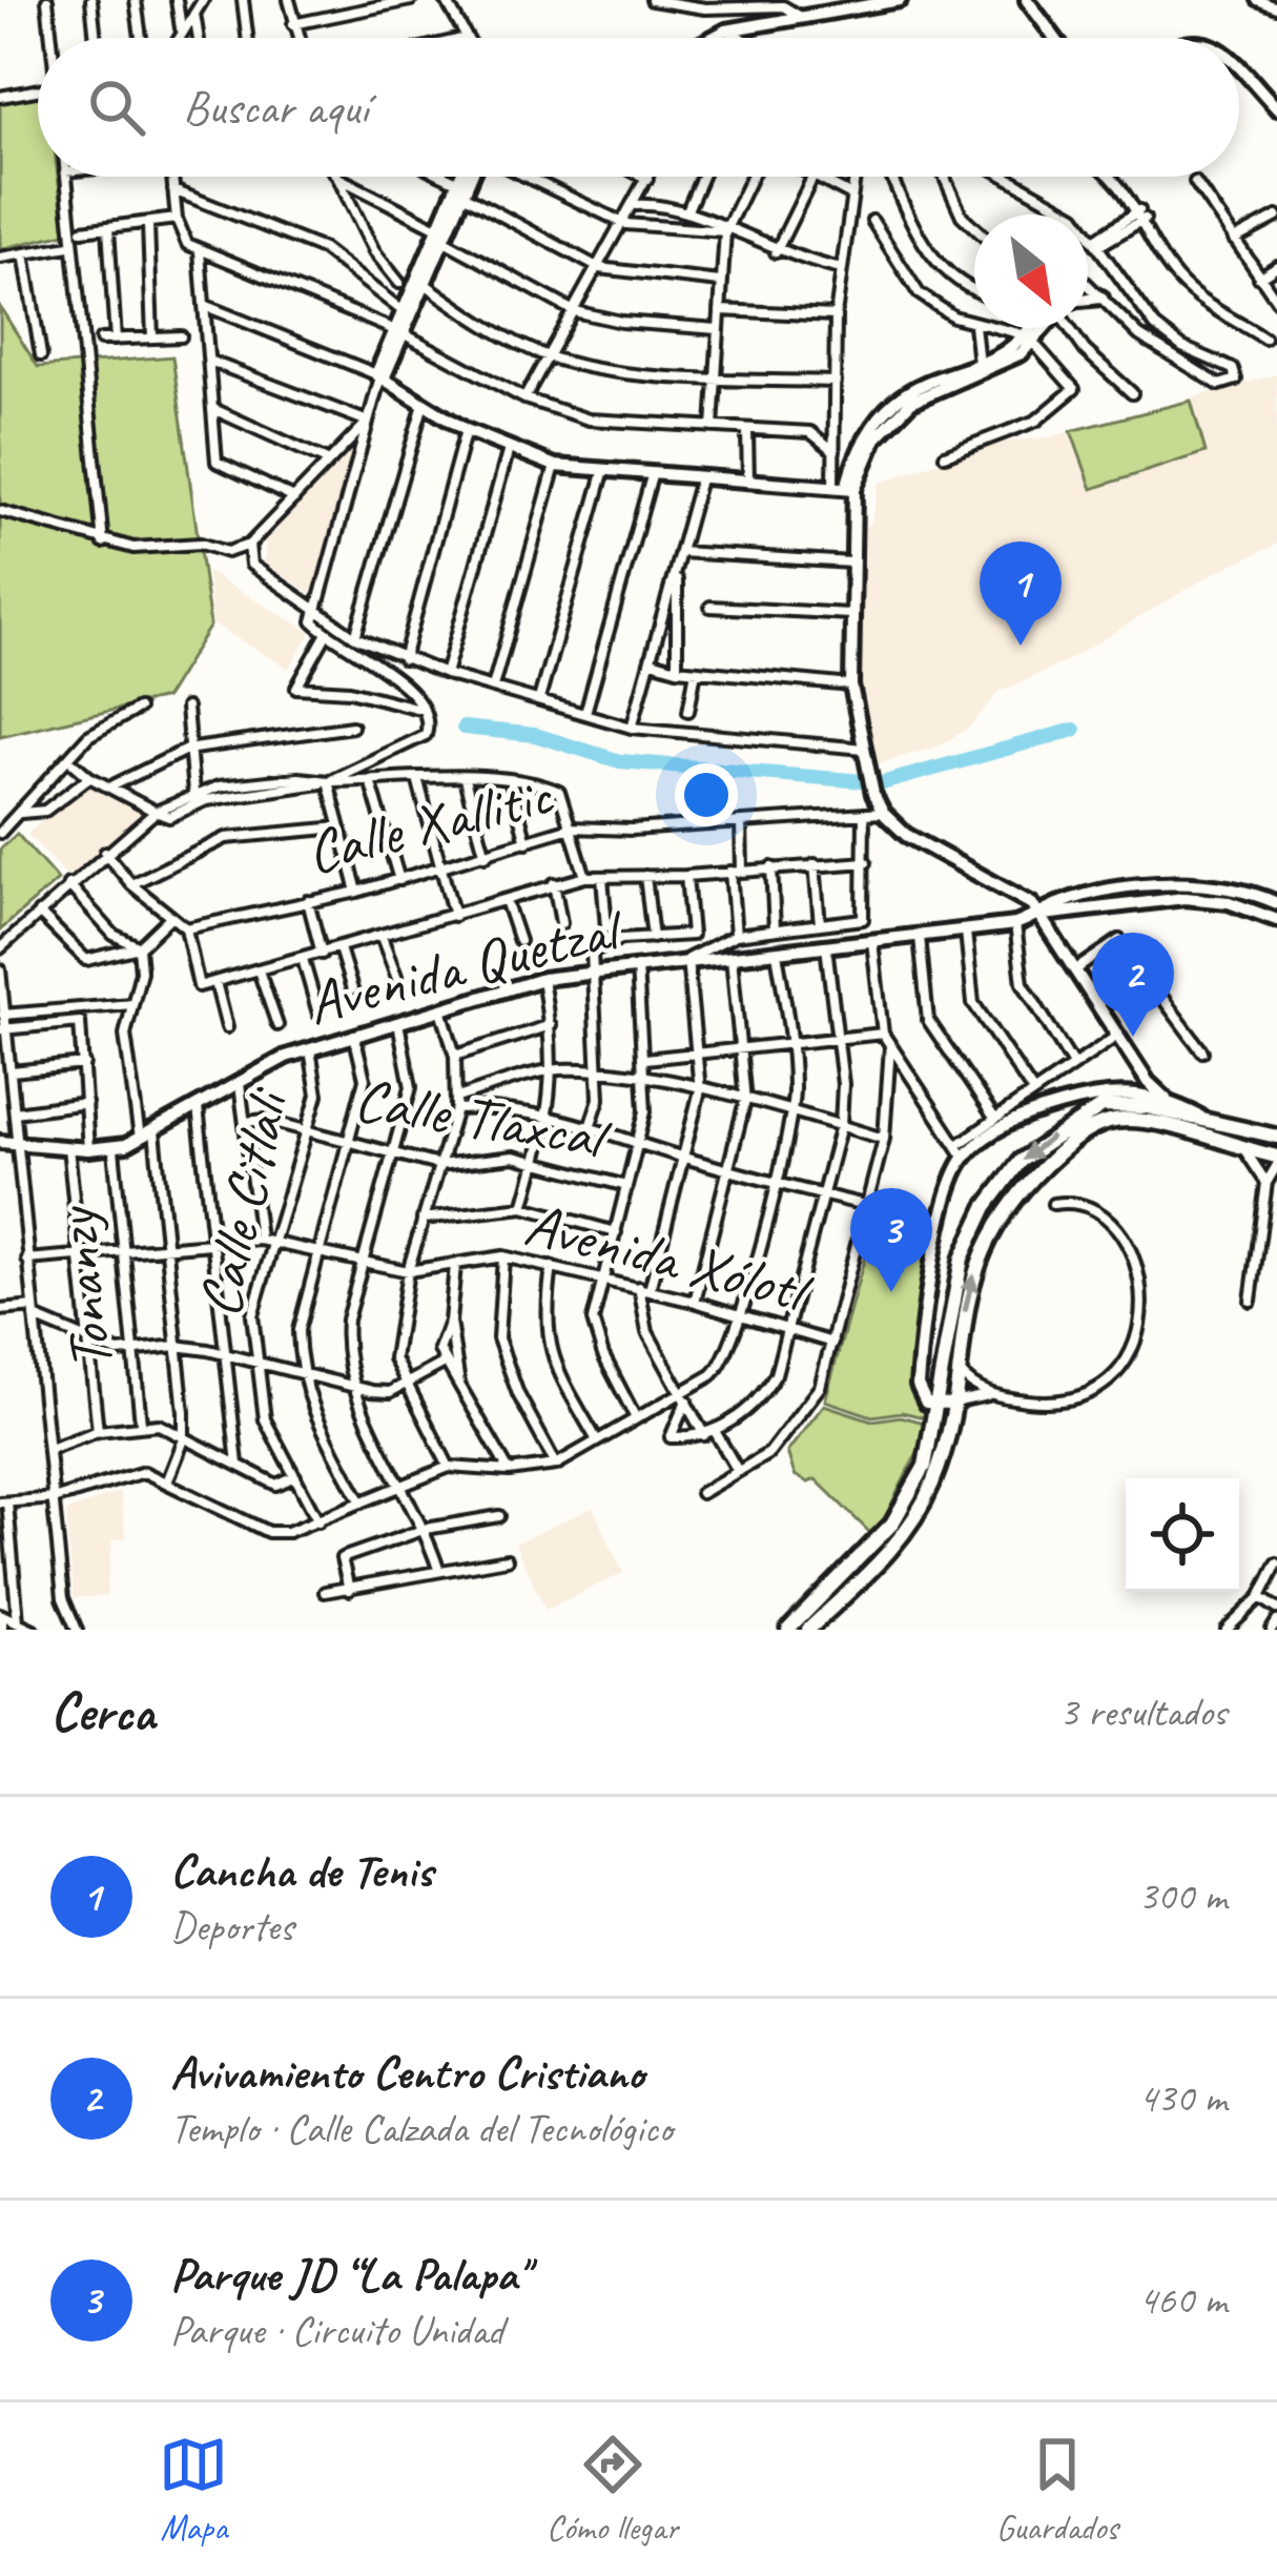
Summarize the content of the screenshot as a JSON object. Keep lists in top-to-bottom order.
{
  "streets": {
    "street": [
      "Calle Xallitic",
      "Avenida Quetzal",
      "Calle Tlaxcal",
      "Calle Citlali",
      "Avenida Xólotl",
      "Tonanzy"
    ]
  },
  "crossings": [
    ["Avenida Quetzal", "Calle Citlali"],
    ["Avenida Quetzal", "Tonanzy"],
    ["Calle Tlaxcal", "Calle Citlali"],
    ["Calle Citlali", "Avenida Xólotl"],
    ["Avenida Xólotl", "Tonanzy"]
  ],
  "north": "bottom right",
  "page": {
    "search": "Buscar aquí",
    "pins": ["1", "2", "3"],
    "heading": ["Cerca", "3 resultados"],
    "list": [
      {
        "mark": "1",
        "name": "Cancha de Tenis",
        "note": "Deportes",
        "value": "300 m"
      },
      {
        "mark": "2",
        "name": "Avivamiento Centro Cristiano",
        "note": "Templo · Calle Calzada del Tecnológico",
        "value": "430 m"
      },
      {
        "mark": "3",
        "name": "Parque JD “La Palapa\"",
        "note": "Parque · Circuito Unidad",
        "value": "460 m"
      }
    ],
    "nav": ["Mapa", "Cómo llegar", "Guardados"]
  }
}
